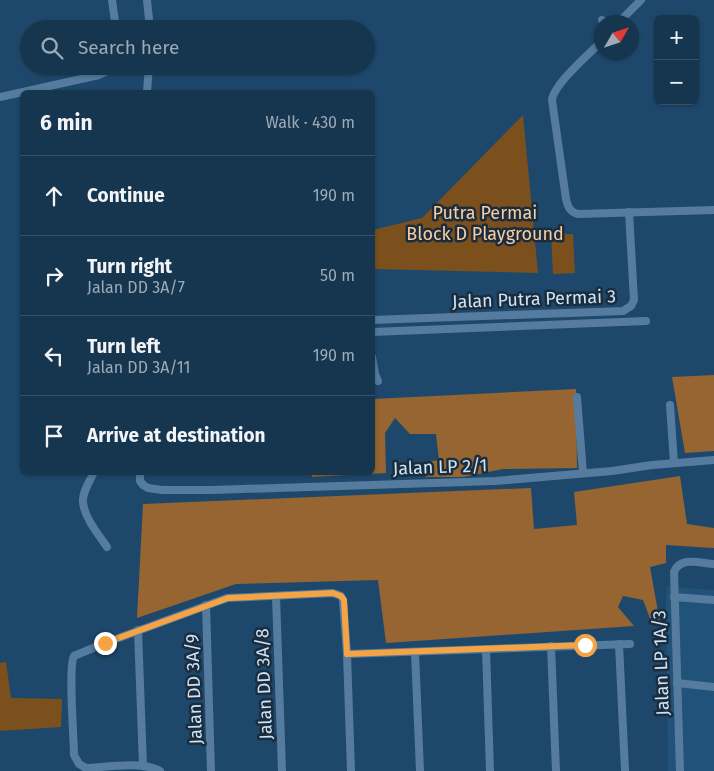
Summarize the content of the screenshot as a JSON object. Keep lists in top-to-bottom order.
{
  "streets": {
    "street": [
      "Jalan Putra Permai 3",
      "Jalan LP 2/1",
      "Jalan LP 1A/3",
      "Jalan DD 3A/8",
      "Jalan DD 3A/9"
    ]
  },
  "parks": ["Putra Permai Block D Playground"],
  "north": "top right",
  "page": {
    "map_buttons": ["+", "−"],
    "search": "Search here",
    "heading": ["6 min", "Walk · 430 m"],
    "list": [
      ["Continue", "190 m"],
      ["Turn right", "Jalan DD 3A/7", "50 m"],
      ["Turn left", "Jalan DD 3A/11", "190 m"],
      "Arrive at destination"
    ]
  }
}
